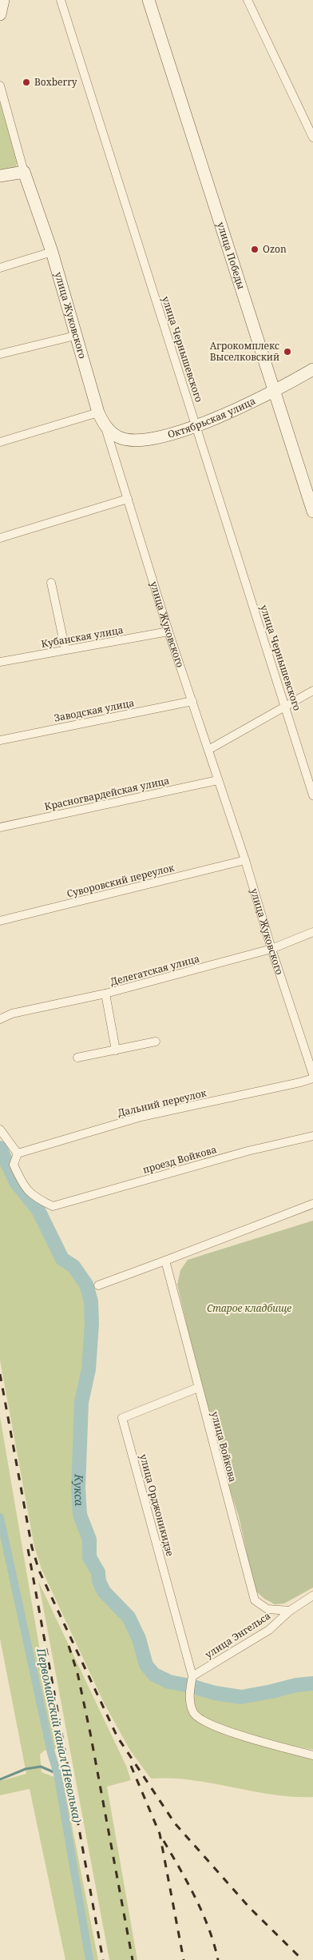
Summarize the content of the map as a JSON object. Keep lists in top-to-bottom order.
{
  "streets": {
    "street": [
      "улица Победы",
      "улица Жуковского",
      "улица Чернышевского",
      "Октябрьская улица",
      "Кубанская улица",
      "Заводская улица",
      "Красногвардейская улица",
      "Суворовский переулок",
      "Делегатская улица",
      "Дальний переулок",
      "проезд Войкова",
      "улица Войкова",
      "улица Орджоникидзе",
      "улица Энгельса"
    ]
  },
  "crossings": [
    ["улица Победы", "Октябрьская улица"],
    ["улица Жуковского", "Октябрьская улица"],
    ["улица Жуковского", "Кубанская улица"],
    ["улица Жуковского", "Заводская улица"],
    ["улица Жуковского", "Красногвардейская улица"],
    ["улица Жуковского", "Суворовский переулок"],
    ["улица Жуковского", "Делегатская улица"],
    ["улица Чернышевского", "Октябрьская улица"],
    ["Дальний переулок", "проезд Войкова"],
    ["улица Войкова", "улица Орджоникидзе"],
    ["улица Войкова", "улица Энгельса"],
    ["улица Орджоникидзе", "улица Энгельса"]
  ],
  "water": ["Кукса", "Первомайский канал (Неволька)"],
  "parks": ["Старое кладбище"],
  "places": ["Boxberry", "Ozon", "Агрокомплекс Выселковский"]
}
